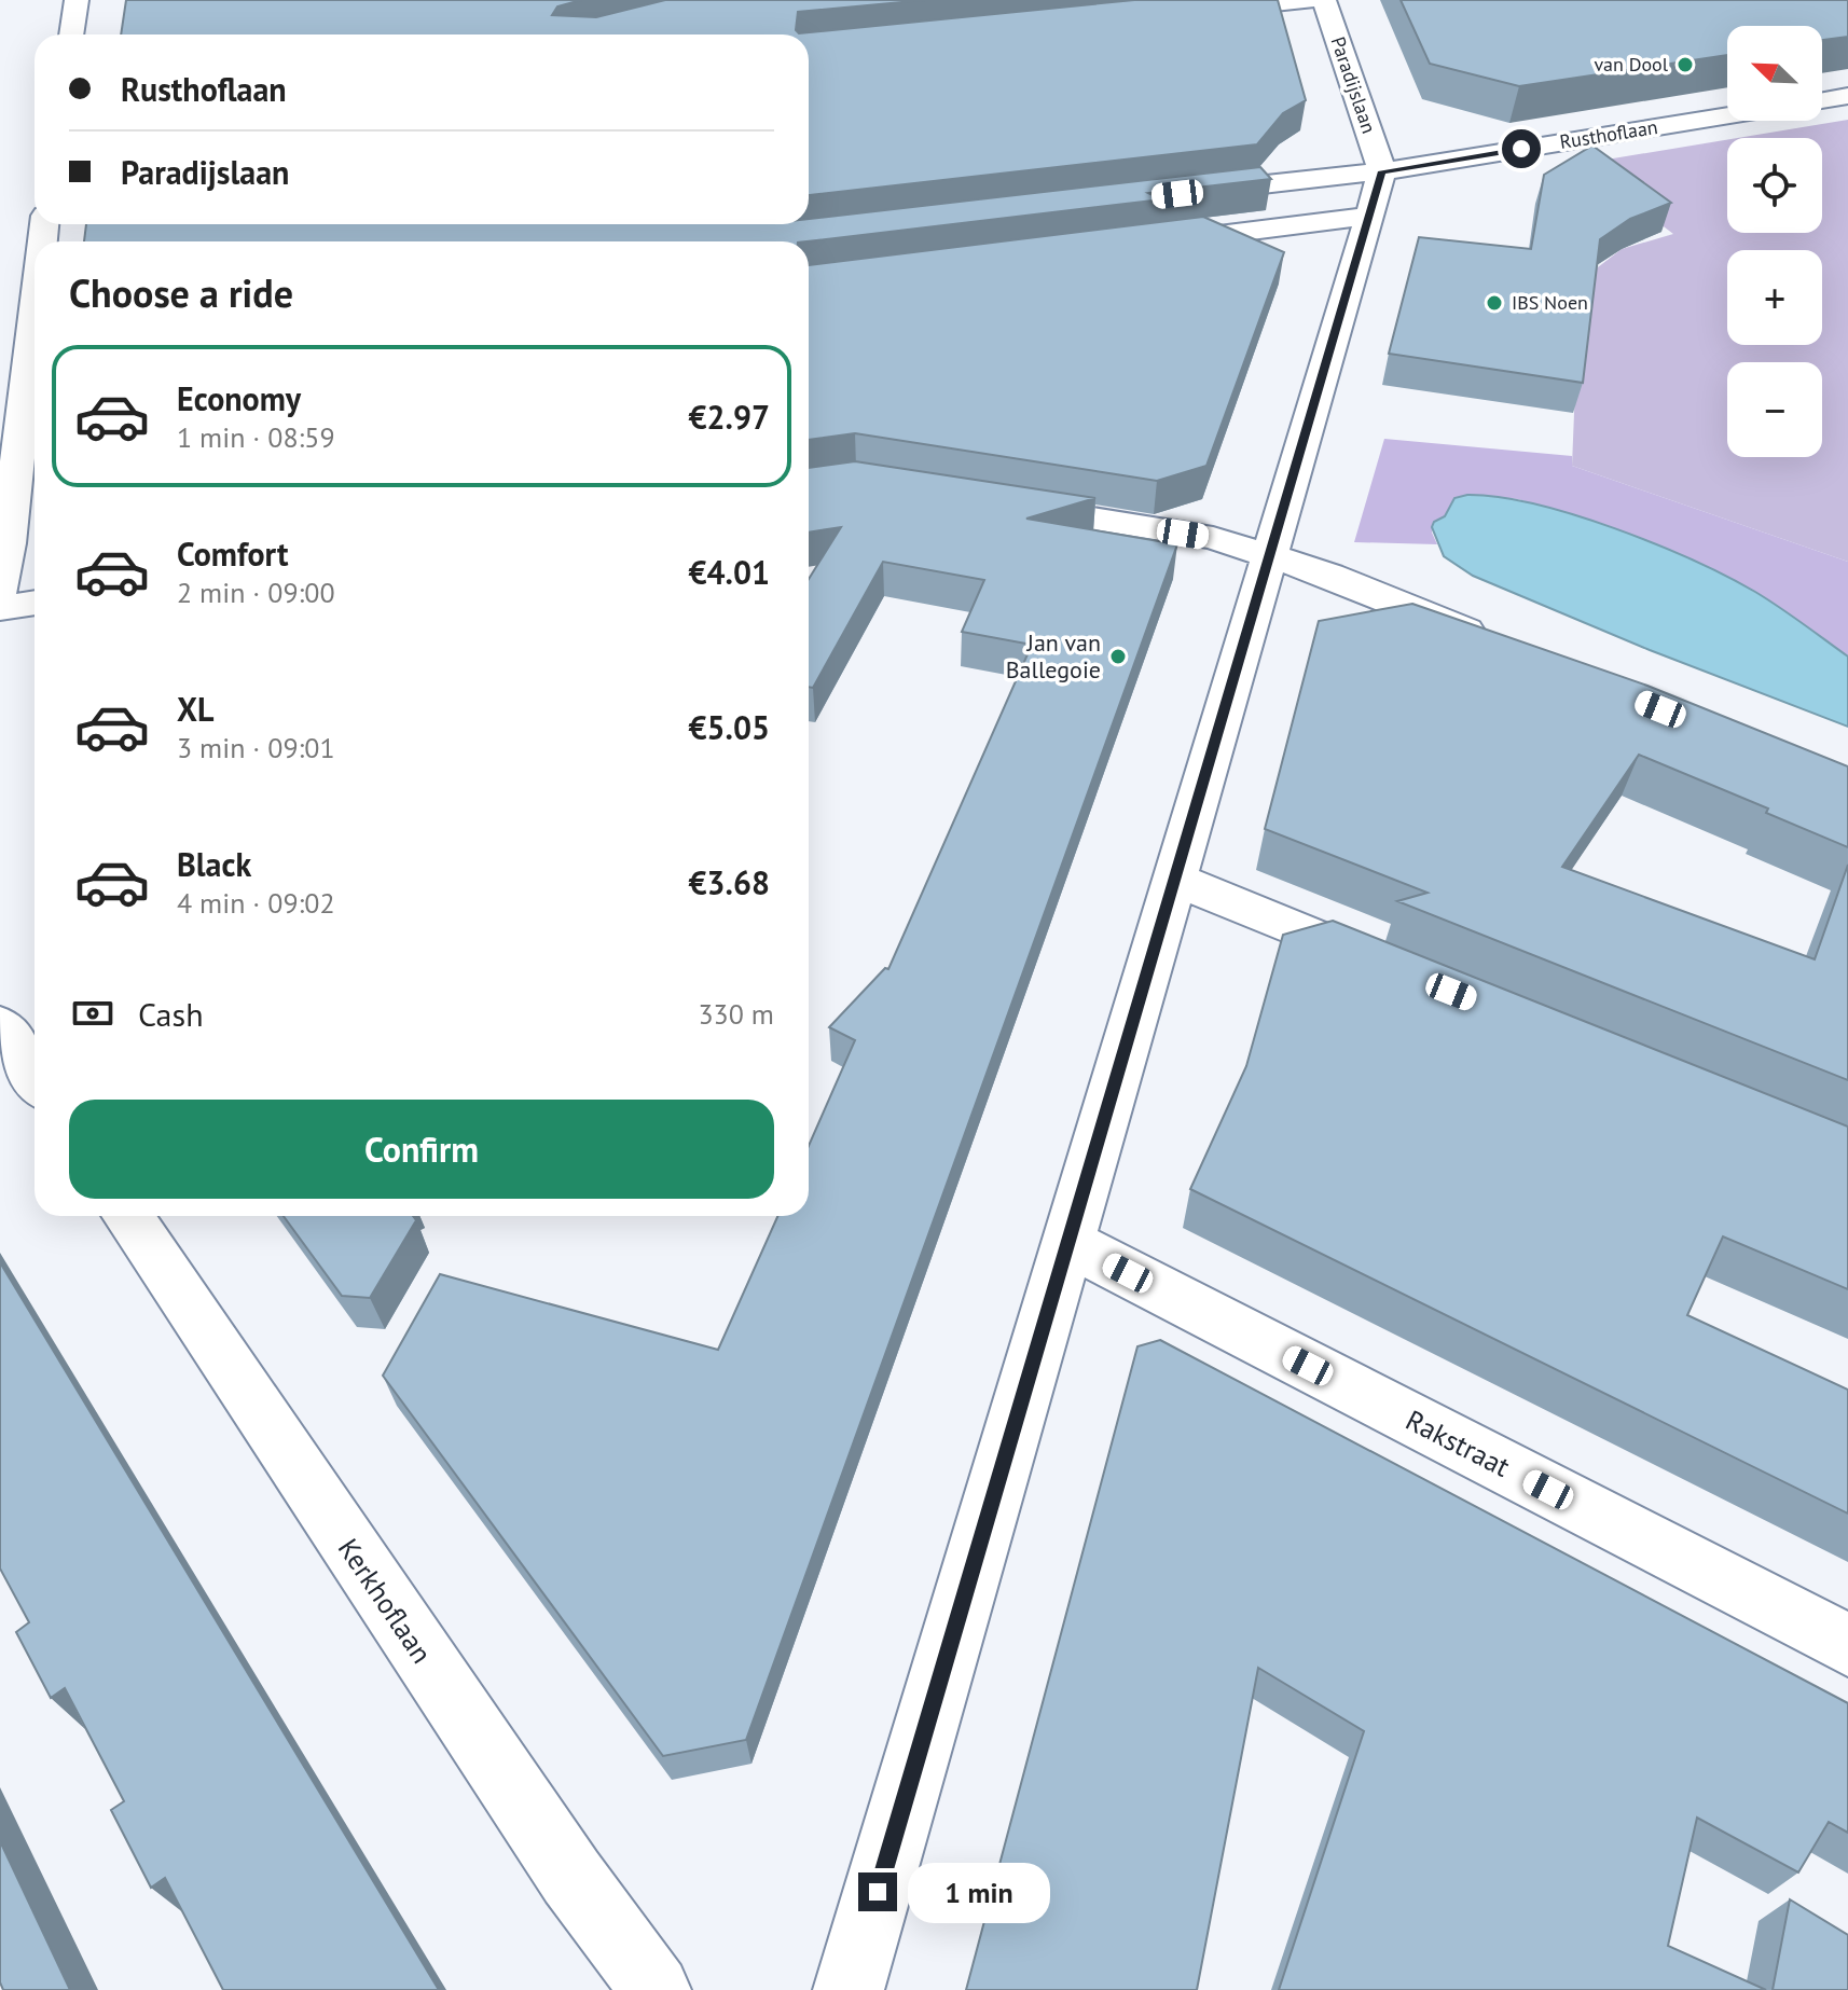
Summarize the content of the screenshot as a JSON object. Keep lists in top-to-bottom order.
{
  "streets": {
    "street": [
      "Paradijslaan",
      "Rusthoflaan",
      "Rakstraat",
      "Kerkhoflaan"
    ]
  },
  "crossings": [
    ["Paradijslaan", "Rusthoflaan"]
  ],
  "places": ["van Dool", "IBS Noen", "Jan van Ballegoie"],
  "north": "top left",
  "page": {
    "map_buttons": ["+", "−"],
    "banner": ["Rusthoflaan", "Paradijslaan"],
    "heading": "Choose a ride",
    "list": [
      {
        "name": "Economy",
        "note": "1 min · 08:59",
        "value": "€2.97"
      },
      {
        "name": "Comfort",
        "note": "2 min · 09:00",
        "value": "€4.01"
      },
      {
        "name": "XL",
        "note": "3 min · 09:01",
        "value": "€5.05"
      },
      {
        "name": "Black",
        "note": "4 min · 09:02",
        "value": "€3.68"
      }
    ],
    "pay": ["Cash", "330 m"],
    "buttons": "Confirm",
    "bubble": "1 min"
  }
}
